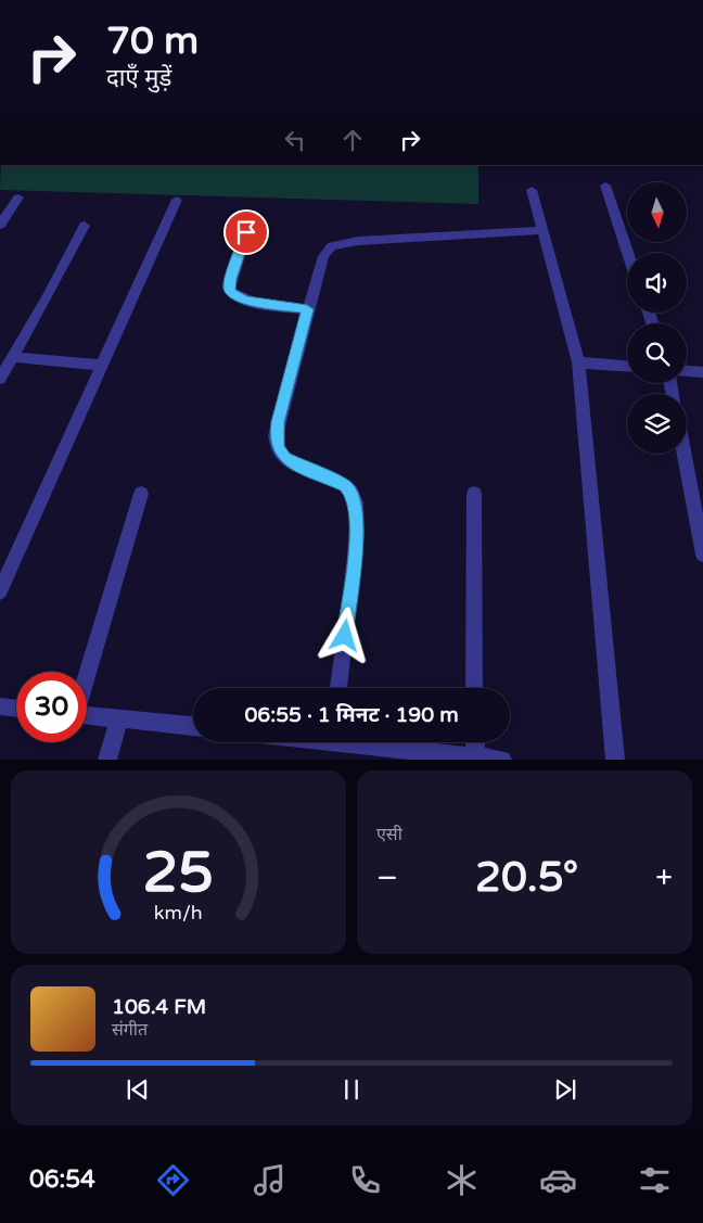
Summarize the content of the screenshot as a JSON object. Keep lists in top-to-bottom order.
{
  "north": "bottom",
  "page": {
    "turn": ["70 m", "दाएँ मुड़ें"],
    "limit": "30",
    "trip": "06:55 · 1 मिनट · 190 m",
    "tile": "एसी",
    "heat": ["−", "20.5°", "+"],
    "song": ["106.4 FM", "संगीत"],
    "tabs": "06:54",
    "gauge": ["25", "km/h"]
  }
}
